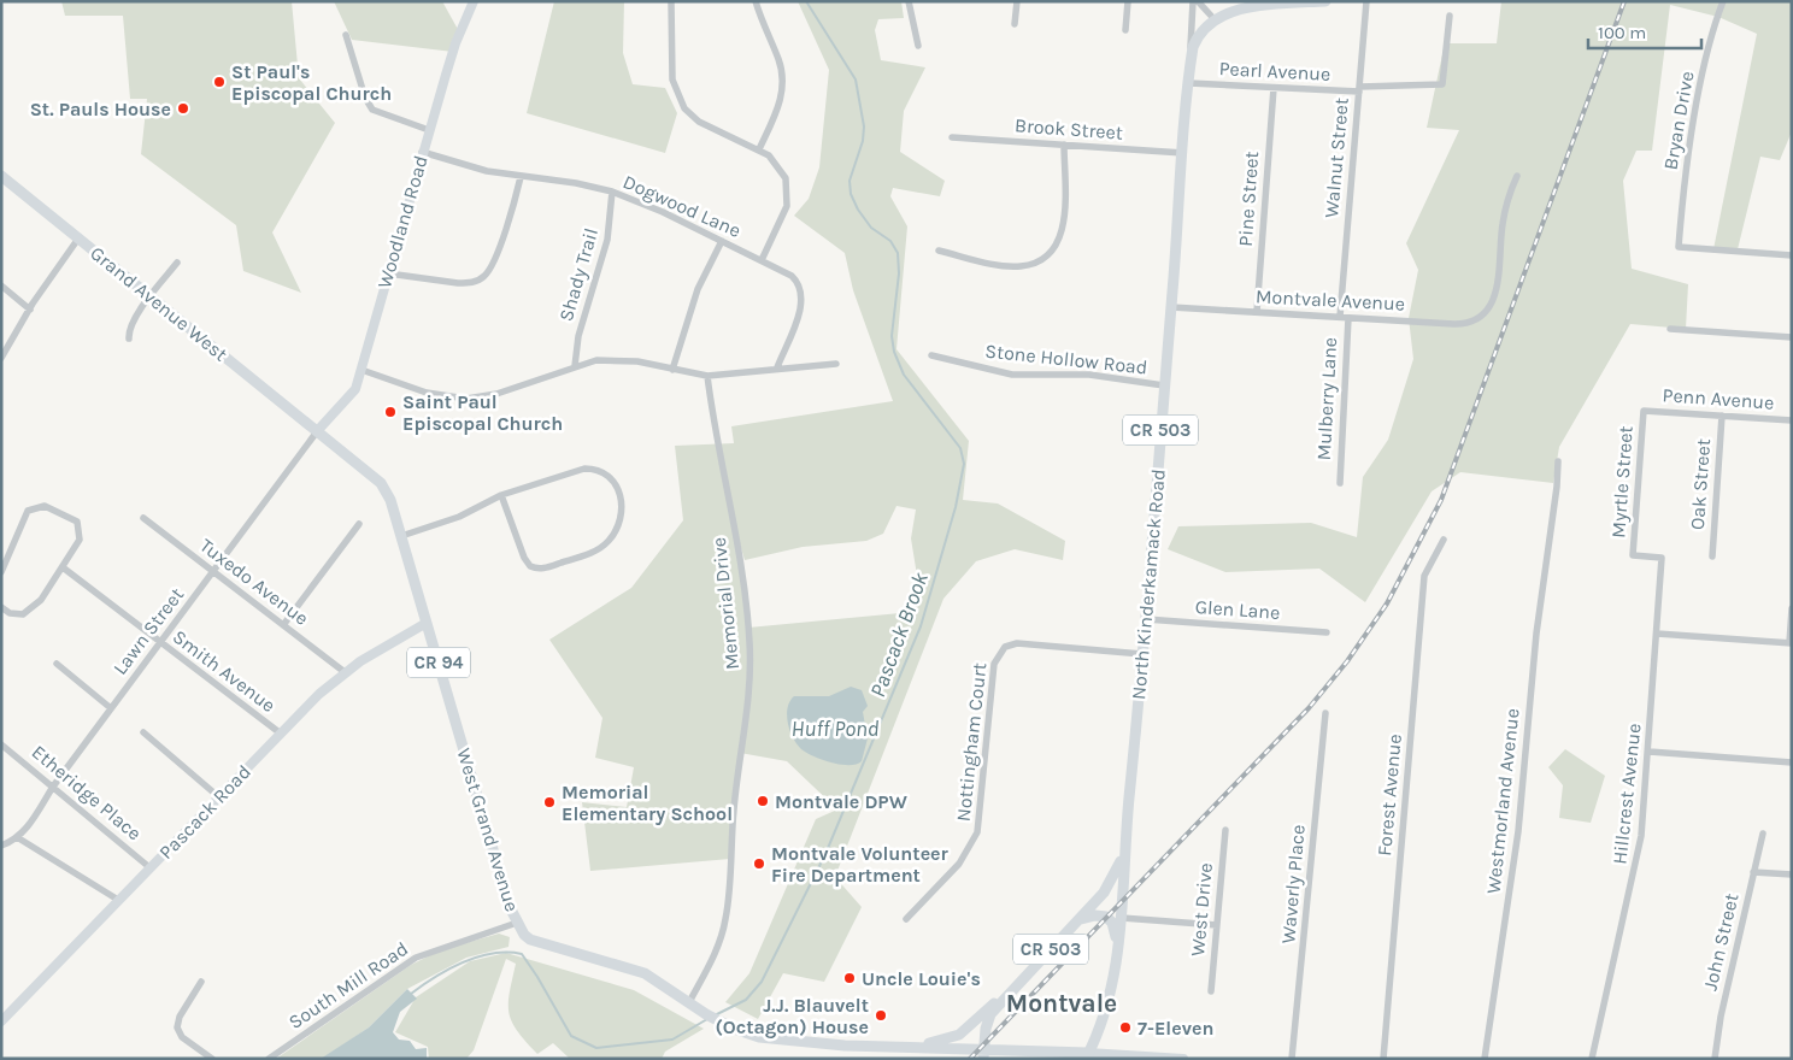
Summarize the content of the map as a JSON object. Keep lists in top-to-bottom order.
{
  "streets": {
    "main road": [
      "Grand Avenue West",
      "CR 503",
      "North Kinderkamack Road",
      "CR 94",
      "West Grand Avenue"
    ],
    "street": [
      "Pearl Avenue",
      "Bryan Drive",
      "Brook Street",
      "Walnut Street",
      "Pine Street",
      "Dogwood Lane",
      "Woodland Road",
      "Shady Trail",
      "Montvale Avenue",
      "Stone Hollow Road",
      "Mulberry Lane",
      "Penn Avenue",
      "Myrtle Street",
      "Oak Street",
      "Tuxedo Avenue",
      "Memorial Drive",
      "Glen Lane",
      "Lawn Street",
      "Smith Avenue",
      "Nottingham Court",
      "Etheridge Place",
      "Hillcrest Avenue",
      "Forest Avenue",
      "Westmorland Avenue",
      "Pascack Road",
      "Waverly Place",
      "West Drive",
      "John Street",
      "South Mill Road"
    ]
  },
  "crossings": [
    ["Pearl Avenue", "Walnut Street"],
    ["Pearl Avenue", "Pine Street"],
    ["Pearl Avenue", "North Kinderkamack Road"],
    ["Brook Street", "North Kinderkamack Road"],
    ["Walnut Street", "Montvale Avenue"],
    ["Walnut Street", "Mulberry Lane"],
    ["Pine Street", "Montvale Avenue"],
    ["Dogwood Lane", "Woodland Road"],
    ["Dogwood Lane", "Shady Trail"],
    ["Woodland Road", "Grand Avenue West"],
    ["Woodland Road", "Lawn Street"],
    ["Woodland Road", "West Grand Avenue"],
    ["Montvale Avenue", "Mulberry Lane"],
    ["Montvale Avenue", "North Kinderkamack Road"],
    ["Grand Avenue West", "Lawn Street"],
    ["Grand Avenue West", "West Grand Avenue"],
    ["Stone Hollow Road", "North Kinderkamack Road"],
    ["Penn Avenue", "Myrtle Street"],
    ["Penn Avenue", "Oak Street"],
    ["CR 503", "North Kinderkamack Road"],
    ["CR 503", "West Grand Avenue"],
    ["Myrtle Street", "Hillcrest Avenue"],
    ["Tuxedo Avenue", "Lawn Street"],
    ["Tuxedo Avenue", "Pascack Road"],
    ["North Kinderkamack Road", "Glen Lane"],
    ["North Kinderkamack Road", "CR 94"],
    ["North Kinderkamack Road", "Nottingham Court"],
    ["North Kinderkamack Road", "West Grand Avenue"],
    ["Memorial Drive", "West Grand Avenue"],
    ["Lawn Street", "Smith Avenue"],
    ["Lawn Street", "Etheridge Place"],
    ["Lawn Street", "West Grand Avenue"],
    ["CR 94", "West Grand Avenue"],
    ["Smith Avenue", "Pascack Road"],
    ["Etheridge Place", "Pascack Road"],
    ["Pascack Road", "West Grand Avenue"],
    ["West Grand Avenue", "South Mill Road"]
  ],
  "districts": ["Montvale"],
  "water": ["Pascack Brook", "Huff Pond"],
  "places": [
    "St Paul's Episcopal Church",
    "St. Pauls House",
    "Saint Paul Episcopal Church",
    "Montvale DPW",
    "Memorial Elementary School",
    "Montvale Volunteer Fire Department",
    "Uncle Louie's",
    "J.J. Blauvelt (Octagon) House",
    "7-Eleven"
  ],
  "scale_bar": "100 m"
}
